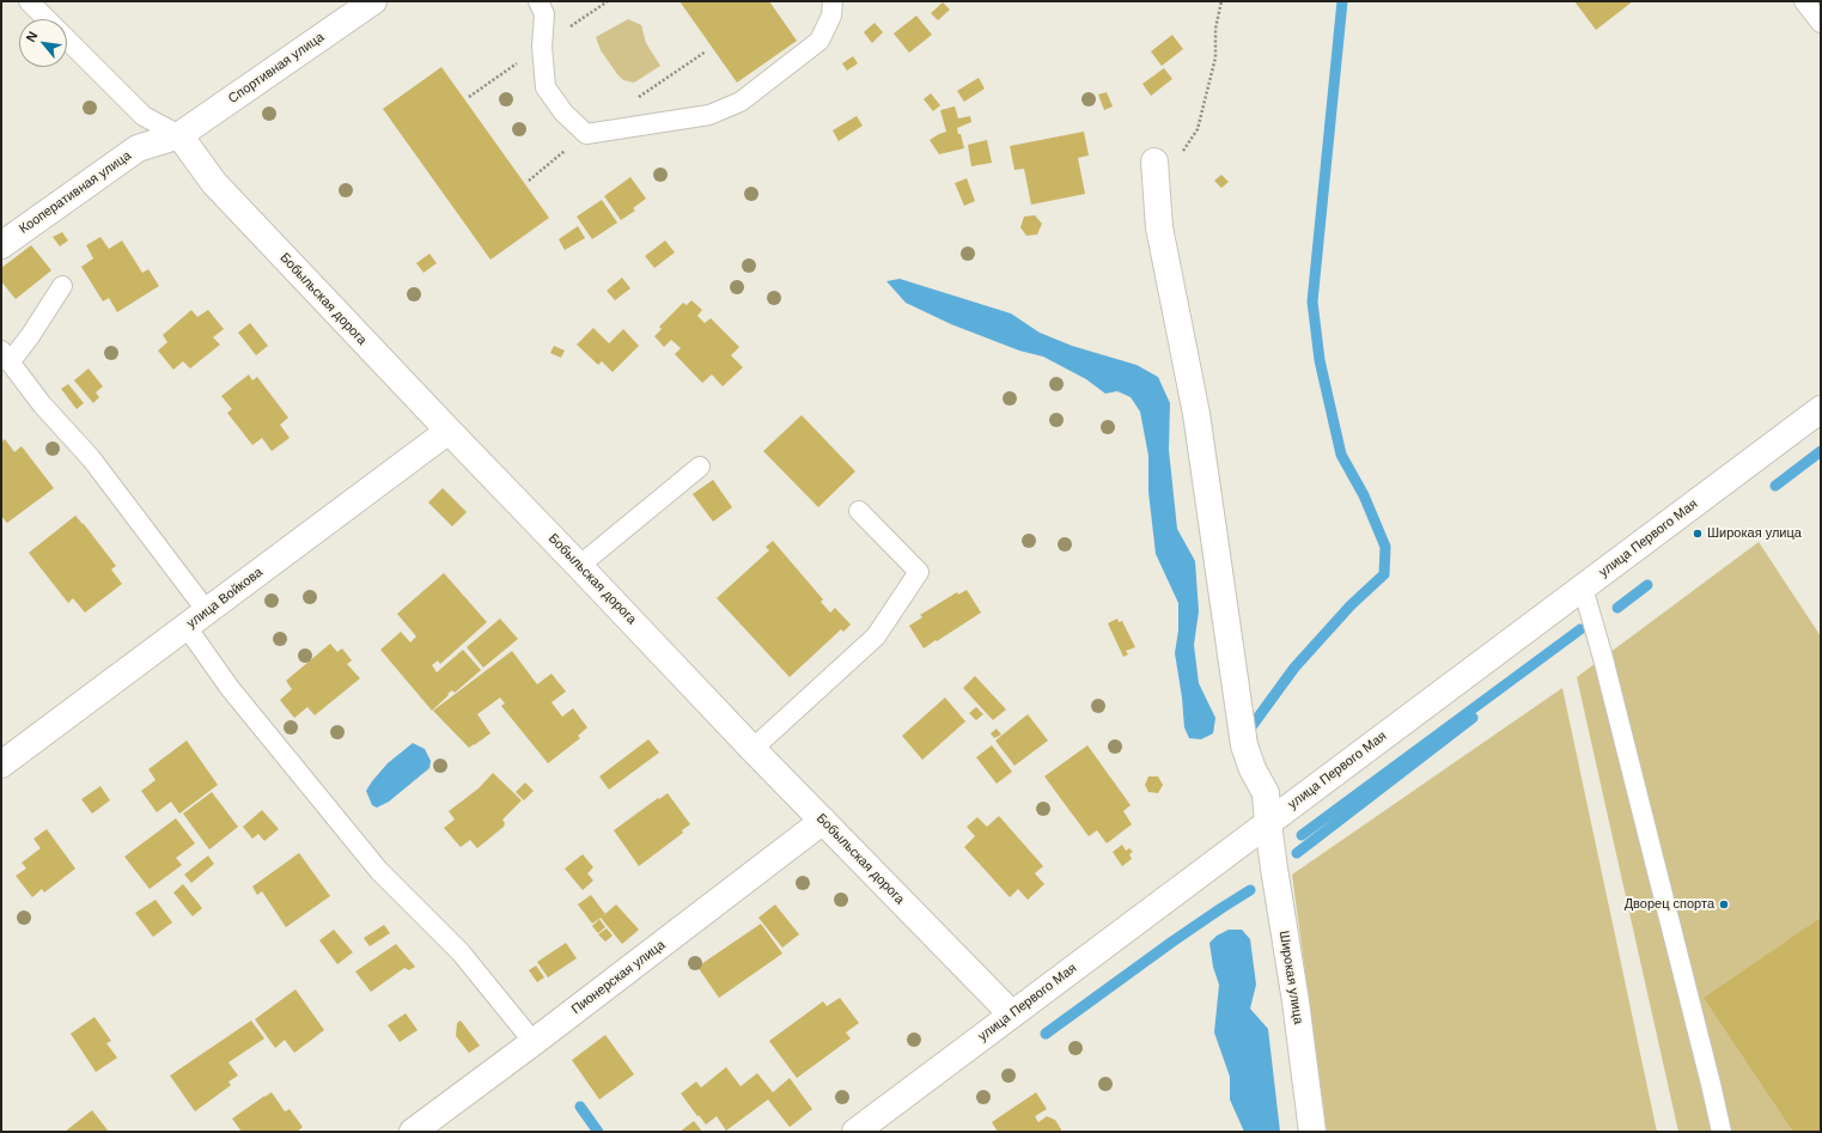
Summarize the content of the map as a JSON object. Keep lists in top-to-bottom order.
{
  "streets": {
    "street": [
      "Спортивная улица",
      "Кооперативная улица",
      "Бобыльская дорога",
      "улица Первого Мая",
      "улица Войкова",
      "Пионерская улица",
      "Широкая улица"
    ]
  },
  "crossings": [
    ["Спортивная улица", "Кооперативная улица"],
    ["Спортивная улица", "Бобыльская дорога"],
    ["Кооперативная улица", "Бобыльская дорога"],
    ["Бобыльская дорога", "улица Первого Мая"],
    ["Бобыльская дорога", "улица Войкова"],
    ["Бобыльская дорога", "Пионерская улица"],
    ["улица Первого Мая", "Широкая улица"]
  ],
  "places": ["Широкая улица", "Дворец спорта"],
  "north": "top left"
}
